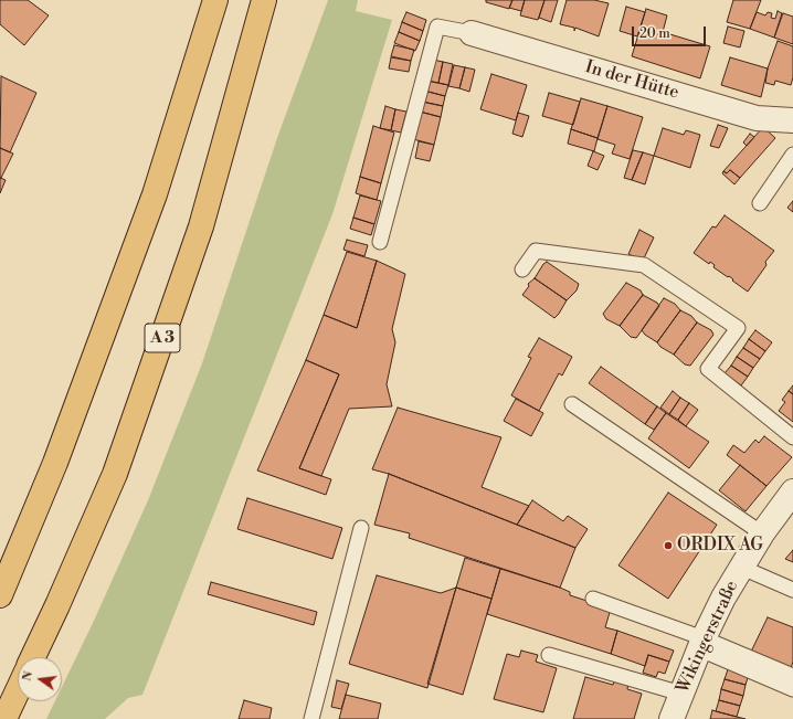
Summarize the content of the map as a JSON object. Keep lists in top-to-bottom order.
{
  "streets": {
    "highway": ["A 3"],
    "street": ["In der Hütte", "Wikingerstraße"]
  },
  "places": ["ORDIX AG"],
  "scale_bar": "20 m",
  "north": "left"
}
